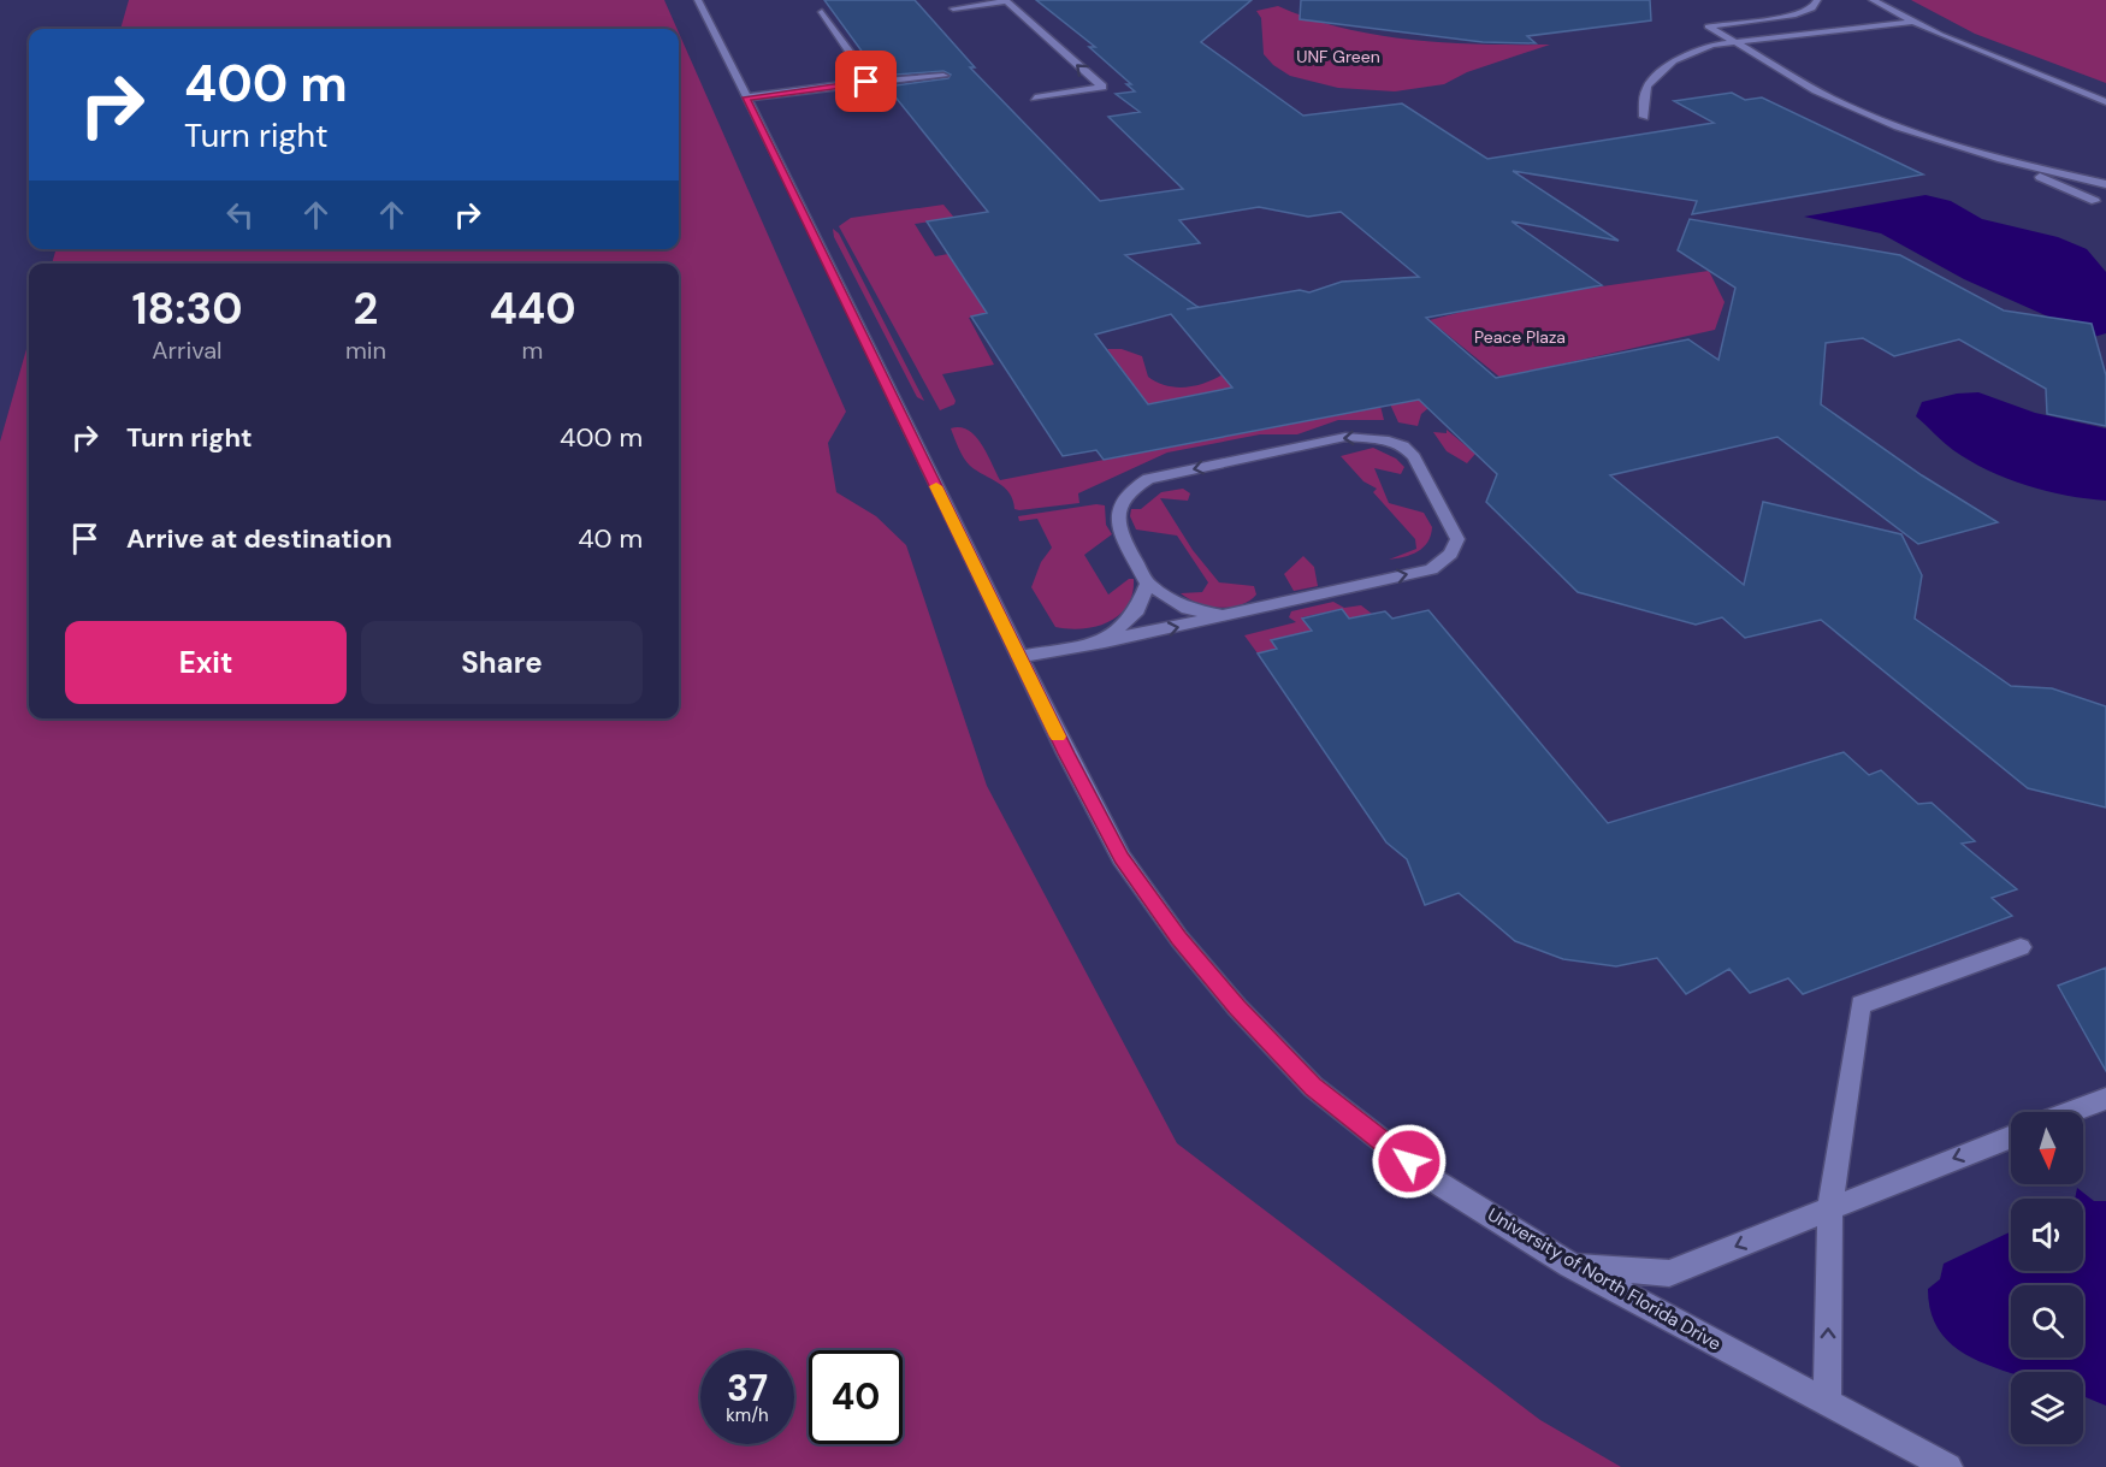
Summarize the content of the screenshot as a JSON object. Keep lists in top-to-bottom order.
{
  "streets": {
    "street": ["University of North Florida Drive"]
  },
  "parks": ["UNF Green", "Peace Plaza"],
  "north": "bottom",
  "page": {
    "turn": ["400 m", "Turn right"],
    "eta": [
      "18:30",
      "Arrival",
      "2",
      "min",
      "440",
      "m"
    ],
    "list": [
      {
        "name": "Turn right",
        "value": "400 m"
      },
      {
        "name": "Arrive at destination",
        "value": "40 m"
      }
    ],
    "buttons": ["Exit", "Share"],
    "speed": "37 km/h",
    "limit": "40"
  }
}
